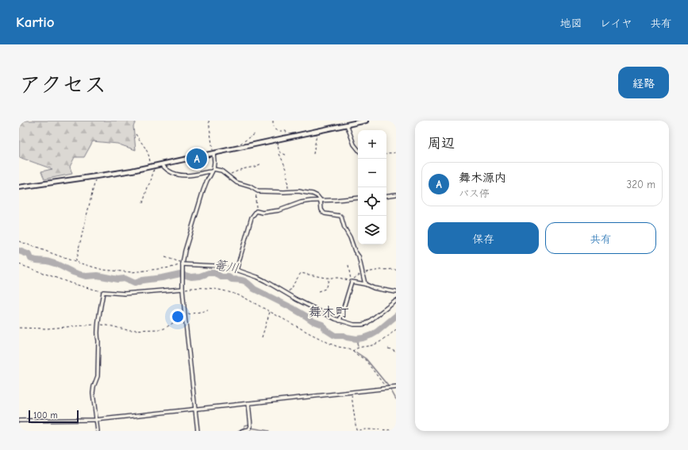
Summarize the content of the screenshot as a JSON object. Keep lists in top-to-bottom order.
{
  "districts": ["舞木町"],
  "water": ["篭川"],
  "scale_bar": "100 m",
  "page": {
    "header": "Kartio",
    "nav": ["地図", "レイヤ", "共有"],
    "title": "アクセス",
    "buttons": [
      "経路",
      ["保存", "共有"]
    ],
    "heading": "周辺",
    "map_buttons": ["+", "−"],
    "pins": "A",
    "list": [
      {
        "mark": "A",
        "name": "舞木源内",
        "note": "バス停",
        "value": "320 m"
      }
    ],
    "scale": "100 m"
  }
}
